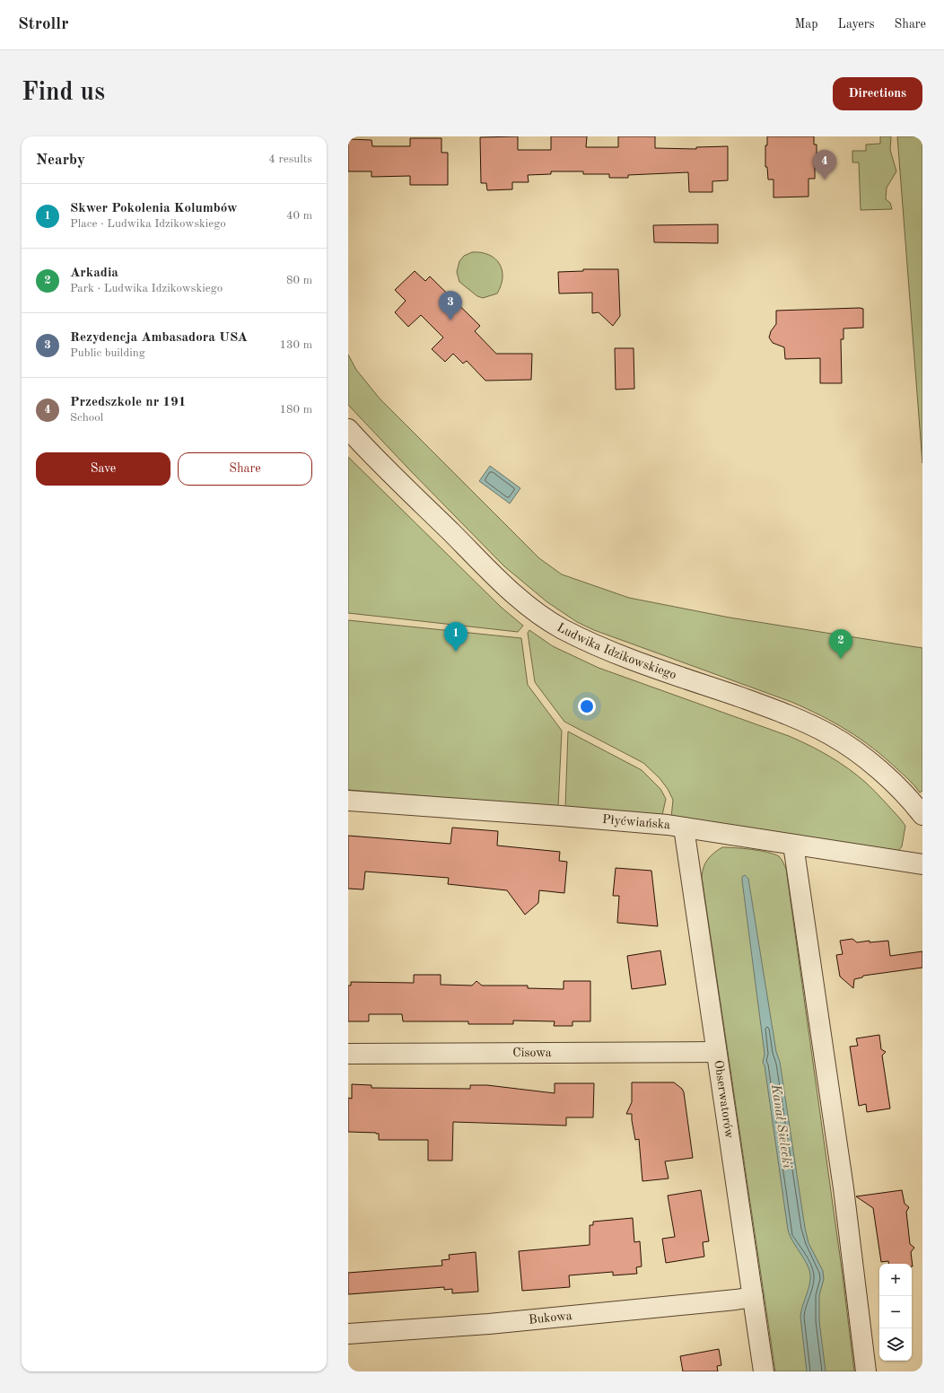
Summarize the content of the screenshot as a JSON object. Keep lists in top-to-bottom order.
{
  "streets": {
    "street": [
      "Ludwika Idzikowskiego",
      "Płyćwiańska",
      "Cisowa",
      "Obserwatorów",
      "Bukowa"
    ]
  },
  "crossings": [
    ["Płyćwiańska", "Obserwatorów"],
    ["Cisowa", "Obserwatorów"],
    ["Obserwatorów", "Bukowa"]
  ],
  "water": ["Kanał Sielecki"],
  "page": {
    "header": "Strollr",
    "nav": ["Map", "Layers", "Share"],
    "buttons": [
      "Directions",
      ["Save", "Share"]
    ],
    "title": "Find us",
    "heading": ["Nearby", "4 results"],
    "pins": [
      "4",
      "3",
      "1",
      "2"
    ],
    "list": [
      {
        "mark": "1",
        "name": "Skwer Pokolenia Kolumbów",
        "note": "Place · Ludwika Idzikowskiego",
        "value": "40 m"
      },
      {
        "mark": "2",
        "name": "Arkadia",
        "note": "Park · Ludwika Idzikowskiego",
        "value": "80 m"
      },
      {
        "mark": "3",
        "name": "Rezydencja Ambasadora USA",
        "note": "Public building",
        "value": "130 m"
      },
      {
        "mark": "4",
        "name": "Przedszkole nr 191",
        "note": "School",
        "value": "180 m"
      }
    ],
    "map_buttons": ["+", "−"]
  }
}
